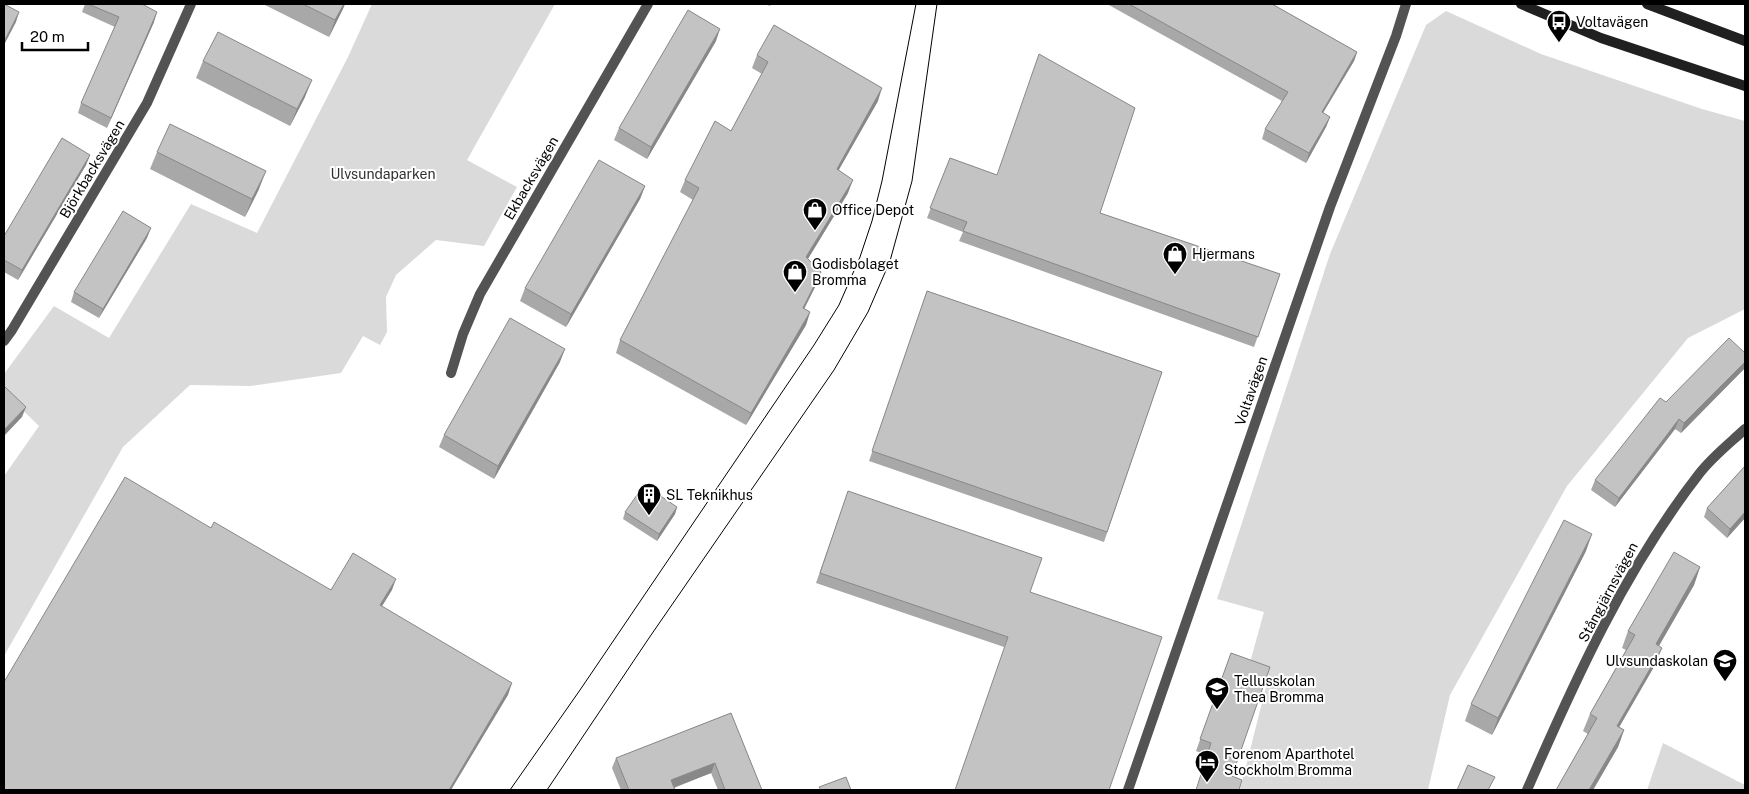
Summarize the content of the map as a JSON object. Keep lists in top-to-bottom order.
{
  "streets": {
    "street": [
      "Björkbacksvägen",
      "Ekbacksvägen",
      "Voltavägen",
      "Stångjärnsvägen"
    ]
  },
  "parks": ["Ulvsundaparken"],
  "places": {
    "bus stop": ["Voltavägen"],
    "shop": ["Office Depot", "Hjermans", "Godisbolaget Bromma"],
    "building": ["SL Teknikhus"],
    "school or university": ["Ulvsundaskolan", "Tellusskolan Thea Bromma"],
    "hotel": ["Forenom Aparthotel Stockholm Bromma"]
  },
  "scale_bar": "20 m"
}
